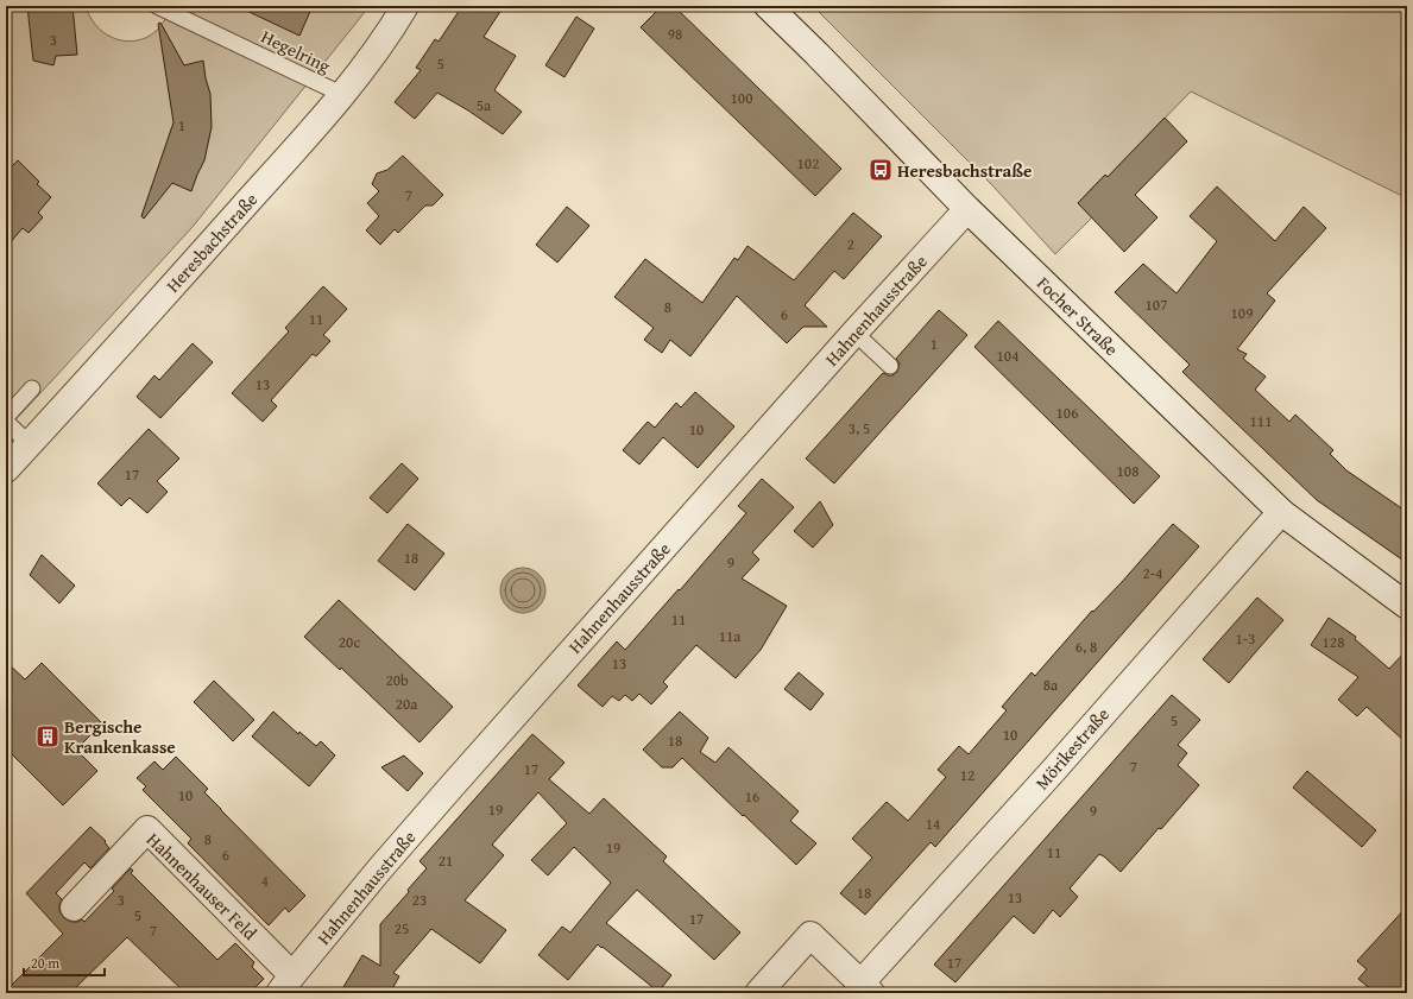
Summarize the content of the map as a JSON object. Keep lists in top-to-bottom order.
{
  "streets": {
    "street": [
      "Heresbachstraße",
      "Hahnenhausstraße",
      "Focher Straße",
      "Mörikestraße",
      "Hahnenhauser Feld"
    ],
    "lane": ["Hegelring"]
  },
  "crossings": [
    ["Hegelring", "Heresbachstraße"],
    ["Hahnenhausstraße", "Focher Straße"],
    ["Hahnenhausstraße", "Hahnenhauser Feld"],
    ["Focher Straße", "Mörikestraße"]
  ],
  "places": {
    "bus stop": ["Heresbachstraße"],
    "building": ["Bergische Krankenkasse"]
  },
  "house_numbers": [
    "98",
    "3",
    "5",
    "100",
    "5a",
    "1",
    "102",
    "7",
    "2",
    "107",
    "8",
    "109",
    "6",
    "11",
    "1",
    "104",
    "13",
    "106",
    "111",
    "3, 5",
    "10",
    "108",
    "17",
    "18",
    "9",
    "2-4",
    "11",
    "11a",
    "1-3",
    "20c",
    "128",
    "6, 8",
    "13",
    "20b",
    "8a",
    "20a",
    "5",
    "10",
    "18",
    "7",
    "17",
    "12",
    "10",
    "16",
    "19",
    "9",
    "14",
    "8",
    "19",
    "11",
    "6",
    "21",
    "4",
    "18",
    "13",
    "3",
    "23",
    "5",
    "17",
    "25",
    "7",
    "17"
  ],
  "scale_bar": "20 m"
}
